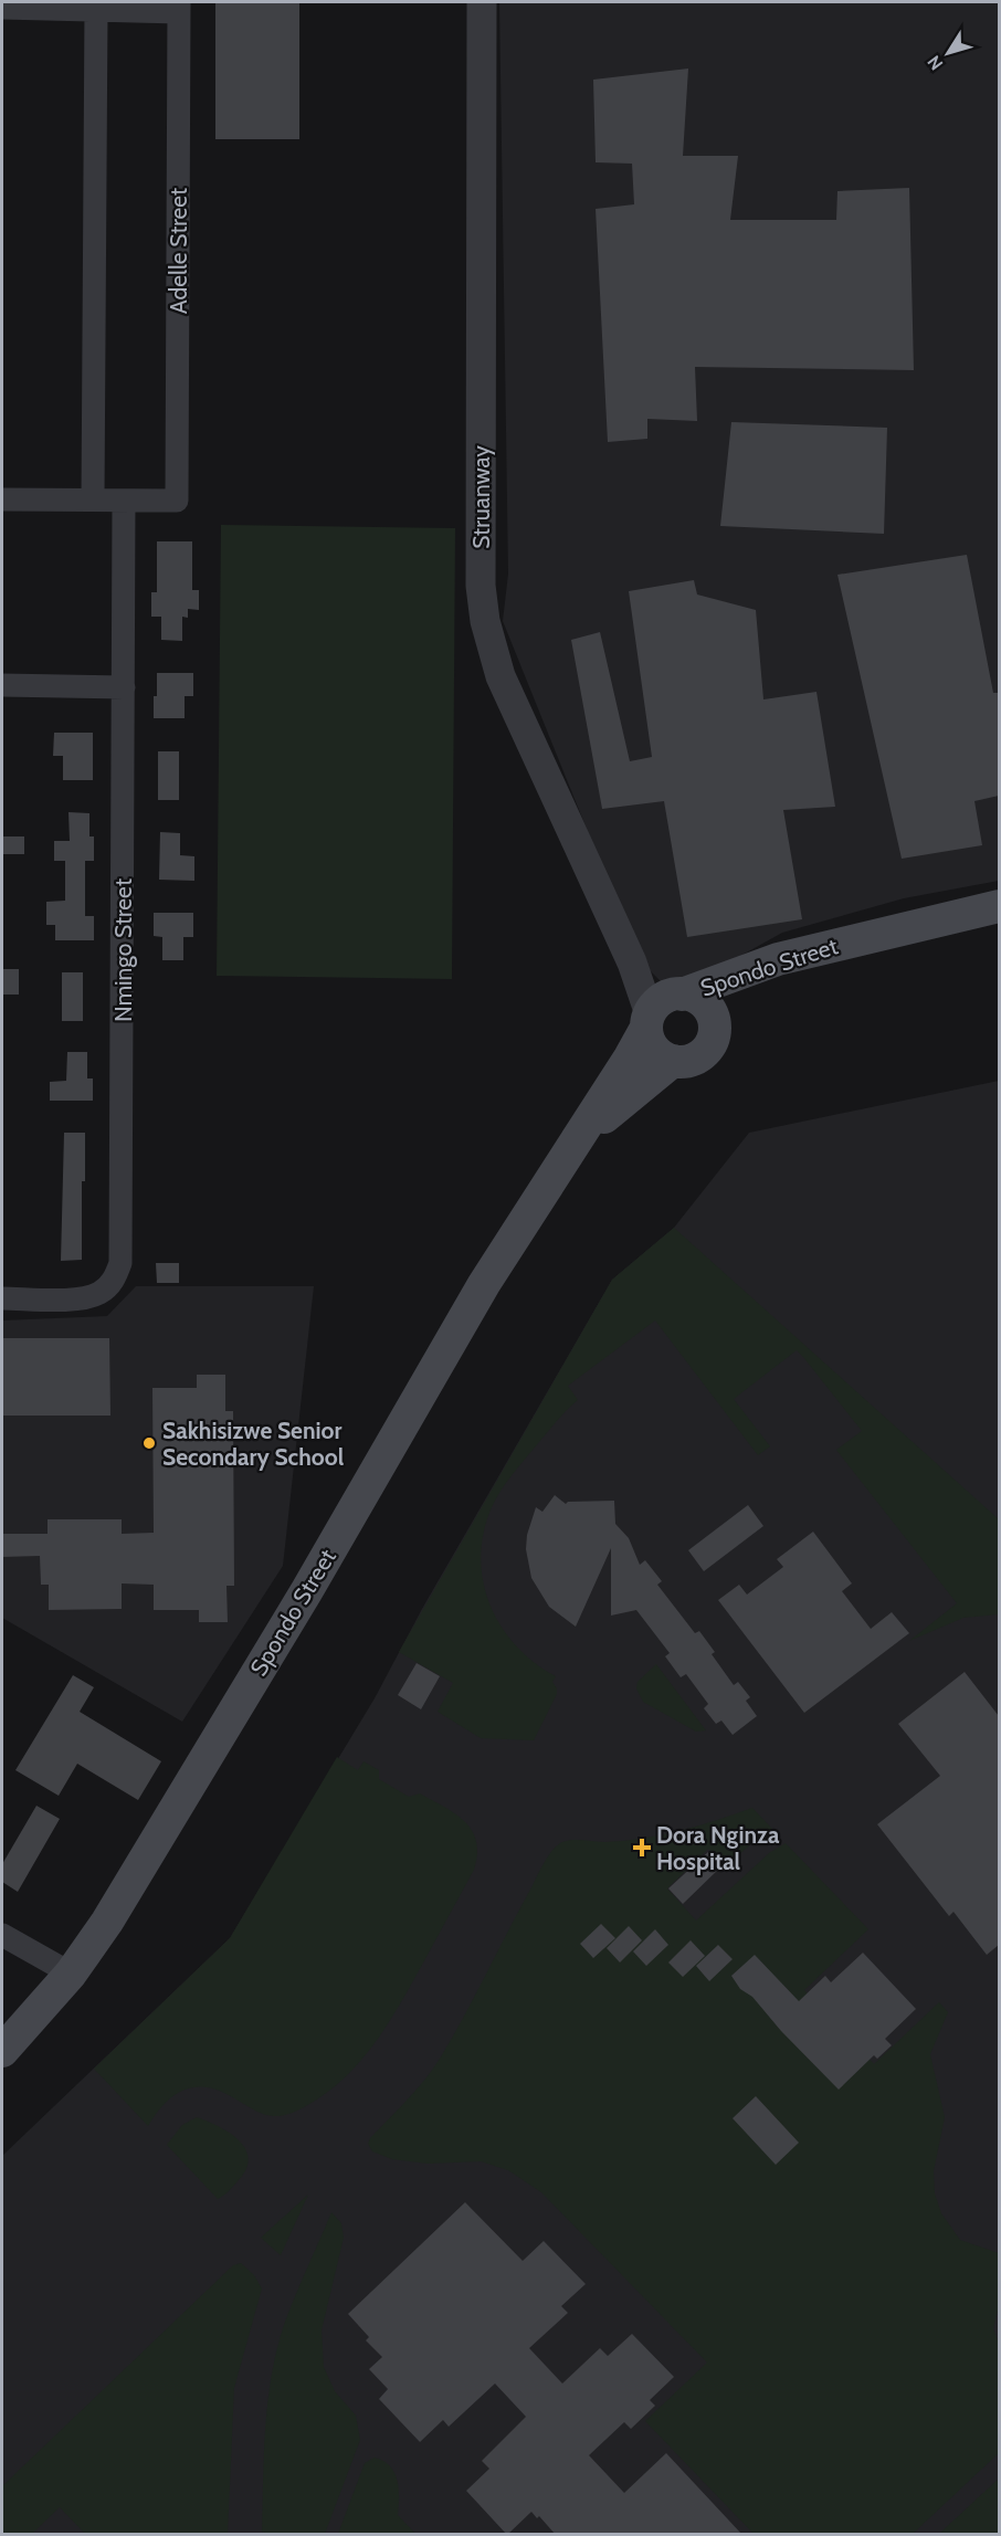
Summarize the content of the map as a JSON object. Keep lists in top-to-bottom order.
{
  "streets": {
    "main road": ["Spondo Street"],
    "street": ["Adelle Street", "Struanway", "Nmingo Street"]
  },
  "crossings": [
    ["Adelle Street", "Nmingo Street"],
    ["Struanway", "Spondo Street"]
  ],
  "places": {
    "other": ["Sakhisizwe Senior Secondary School"],
    "health": ["Dora Nginza Hospital"]
  },
  "north": "bottom left"
}
